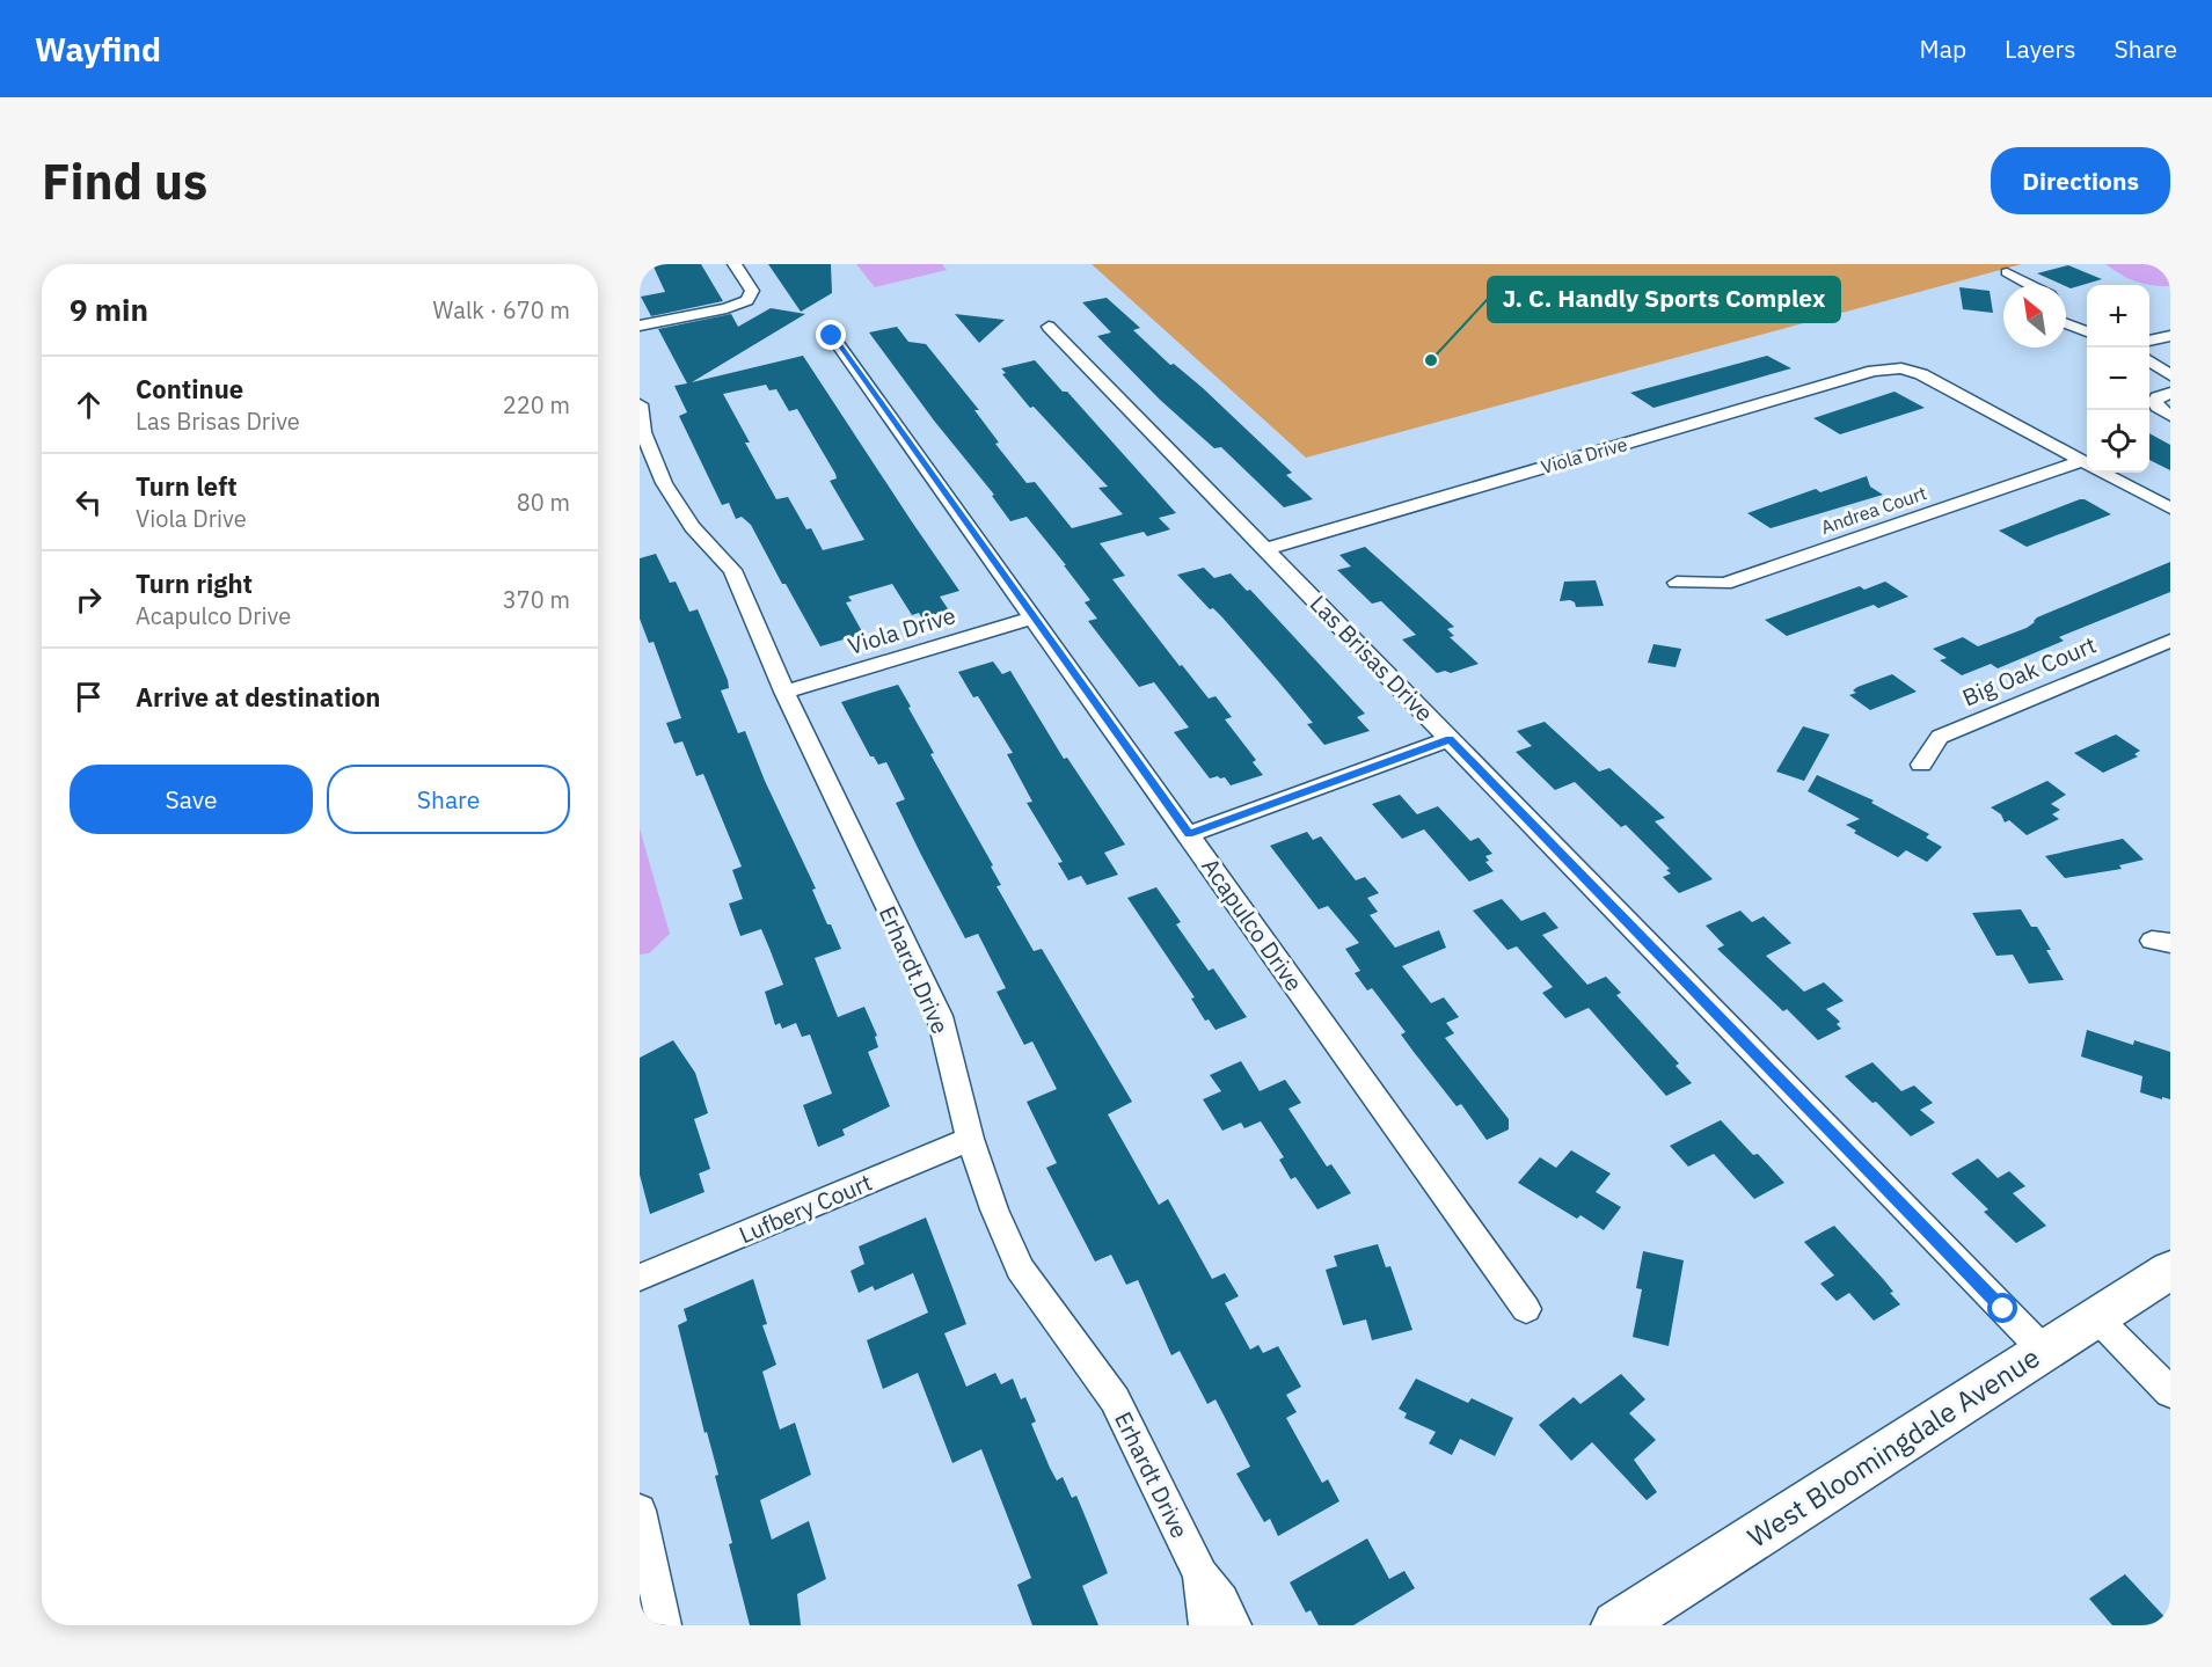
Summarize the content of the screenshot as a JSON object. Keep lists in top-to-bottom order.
{
  "streets": {
    "main road": ["West Bloomingdale Avenue"],
    "street": [
      "Viola Drive",
      "Andrea Court",
      "Las Brisas Drive",
      "Big Oak Court",
      "Acapulco Drive",
      "Erhardt Drive",
      "Lufbery Court"
    ]
  },
  "crossings": [
    ["Viola Drive", "Las Brisas Drive"],
    ["Viola Drive", "Acapulco Drive"],
    ["Viola Drive", "Erhardt Drive"],
    ["Las Brisas Drive", "West Bloomingdale Avenue"],
    ["Erhardt Drive", "Lufbery Court"]
  ],
  "places": ["J. C. Handly Sports Complex"],
  "north": "top left",
  "page": {
    "header": "Wayfind",
    "nav": ["Map", "Layers", "Share"],
    "buttons": [
      "Directions",
      ["Save", "Share"]
    ],
    "title": "Find us",
    "heading": ["9 min", "Walk · 670 m"],
    "map_buttons": ["+", "−"],
    "list": [
      ["Continue", "Las Brisas Drive", "220 m"],
      ["Turn left", "Viola Drive", "80 m"],
      ["Turn right", "Acapulco Drive", "370 m"],
      "Arrive at destination"
    ]
  }
}
